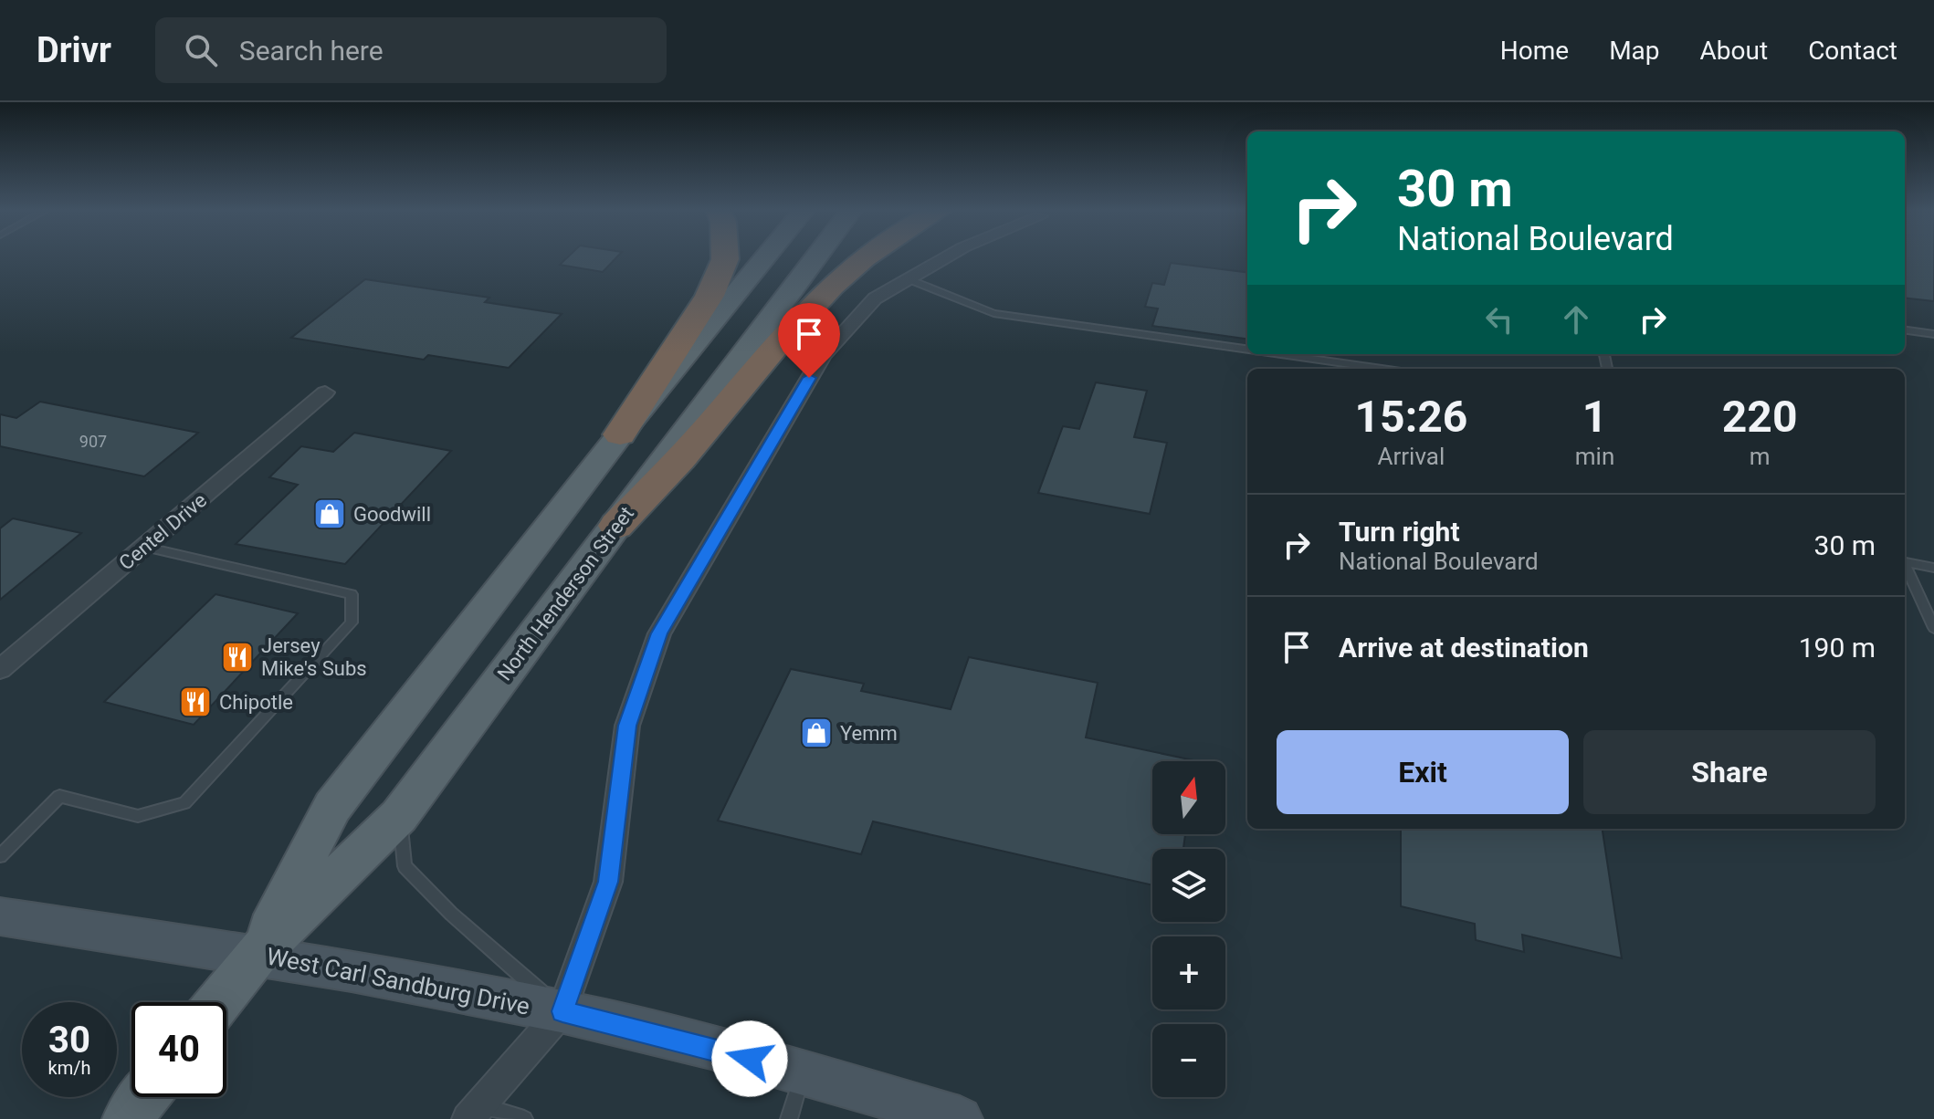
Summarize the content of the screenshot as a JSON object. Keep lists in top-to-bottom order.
{
  "streets": {
    "main road": ["North Henderson Street"],
    "street": ["Centel Drive", "West Carl Sandburg Drive"]
  },
  "crossings": [
    ["North Henderson Street", "West Carl Sandburg Drive"]
  ],
  "places": {
    "shop": ["Goodwill", "Yemm"],
    "restaurant": ["Jersey Mike's Subs", "Chipotle"]
  },
  "house_numbers": ["907"],
  "north": "top",
  "page": {
    "header": "Drivr",
    "search": "Search here",
    "nav": [
      "Home",
      "Map",
      "About",
      "Contact"
    ],
    "turn": ["30 m", "National Boulevard"],
    "eta": [
      "15:26",
      "Arrival",
      "1",
      "min",
      "220",
      "m"
    ],
    "list": [
      {
        "name": "Turn right",
        "note": "National Boulevard",
        "value": "30 m"
      },
      {
        "name": "Arrive at destination",
        "value": "190 m"
      }
    ],
    "buttons": ["Exit", "Share"],
    "map_buttons": ["+", "−"],
    "speed": "30 km/h",
    "limit": "40"
  }
}
